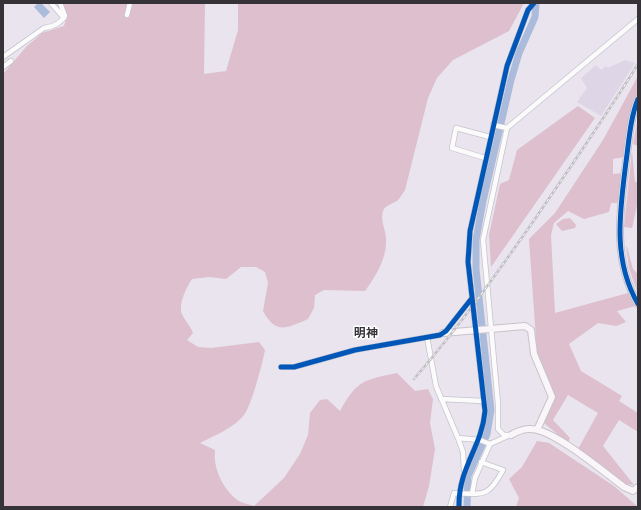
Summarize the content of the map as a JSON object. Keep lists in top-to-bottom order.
{
  "districts": ["明神"]
}
